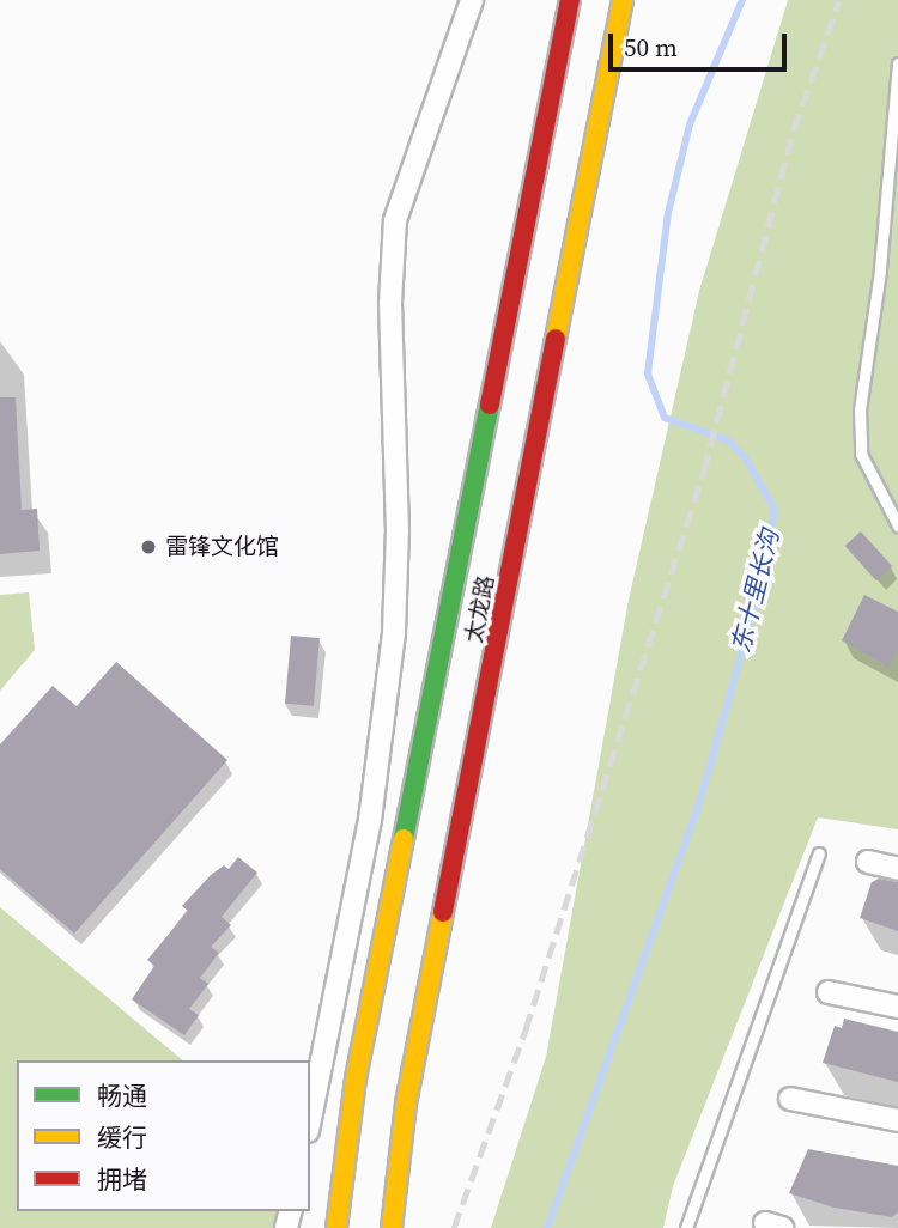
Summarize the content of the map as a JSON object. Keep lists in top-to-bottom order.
{
  "streets": {
    "street": ["太龙路"]
  },
  "water": ["东十里长沟"],
  "places": ["雷锋文化馆"],
  "legend": ["畅通", "缓行", "拥堵"],
  "scale_bar": "50 m"
}
